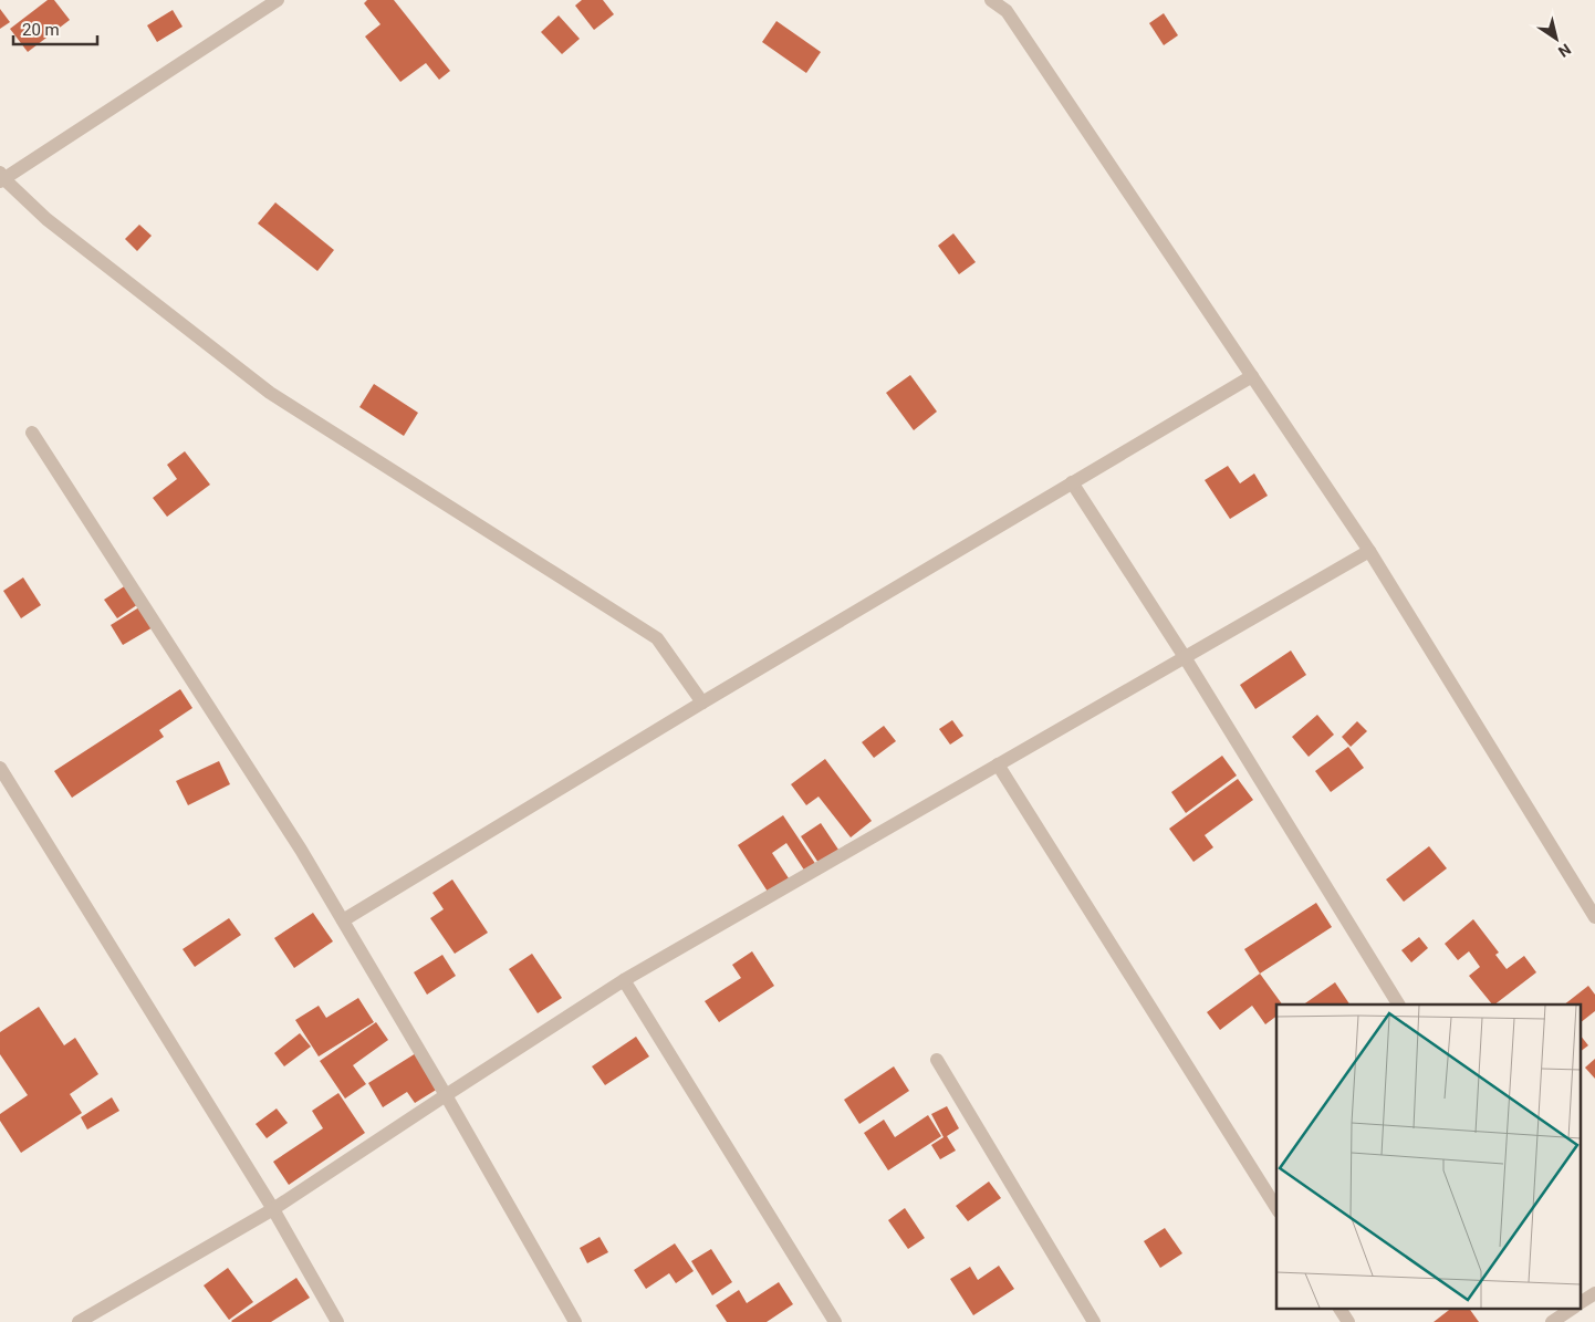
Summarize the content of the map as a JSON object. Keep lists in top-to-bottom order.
{
  "scale_bar": "20 m",
  "north": "bottom right"
}
